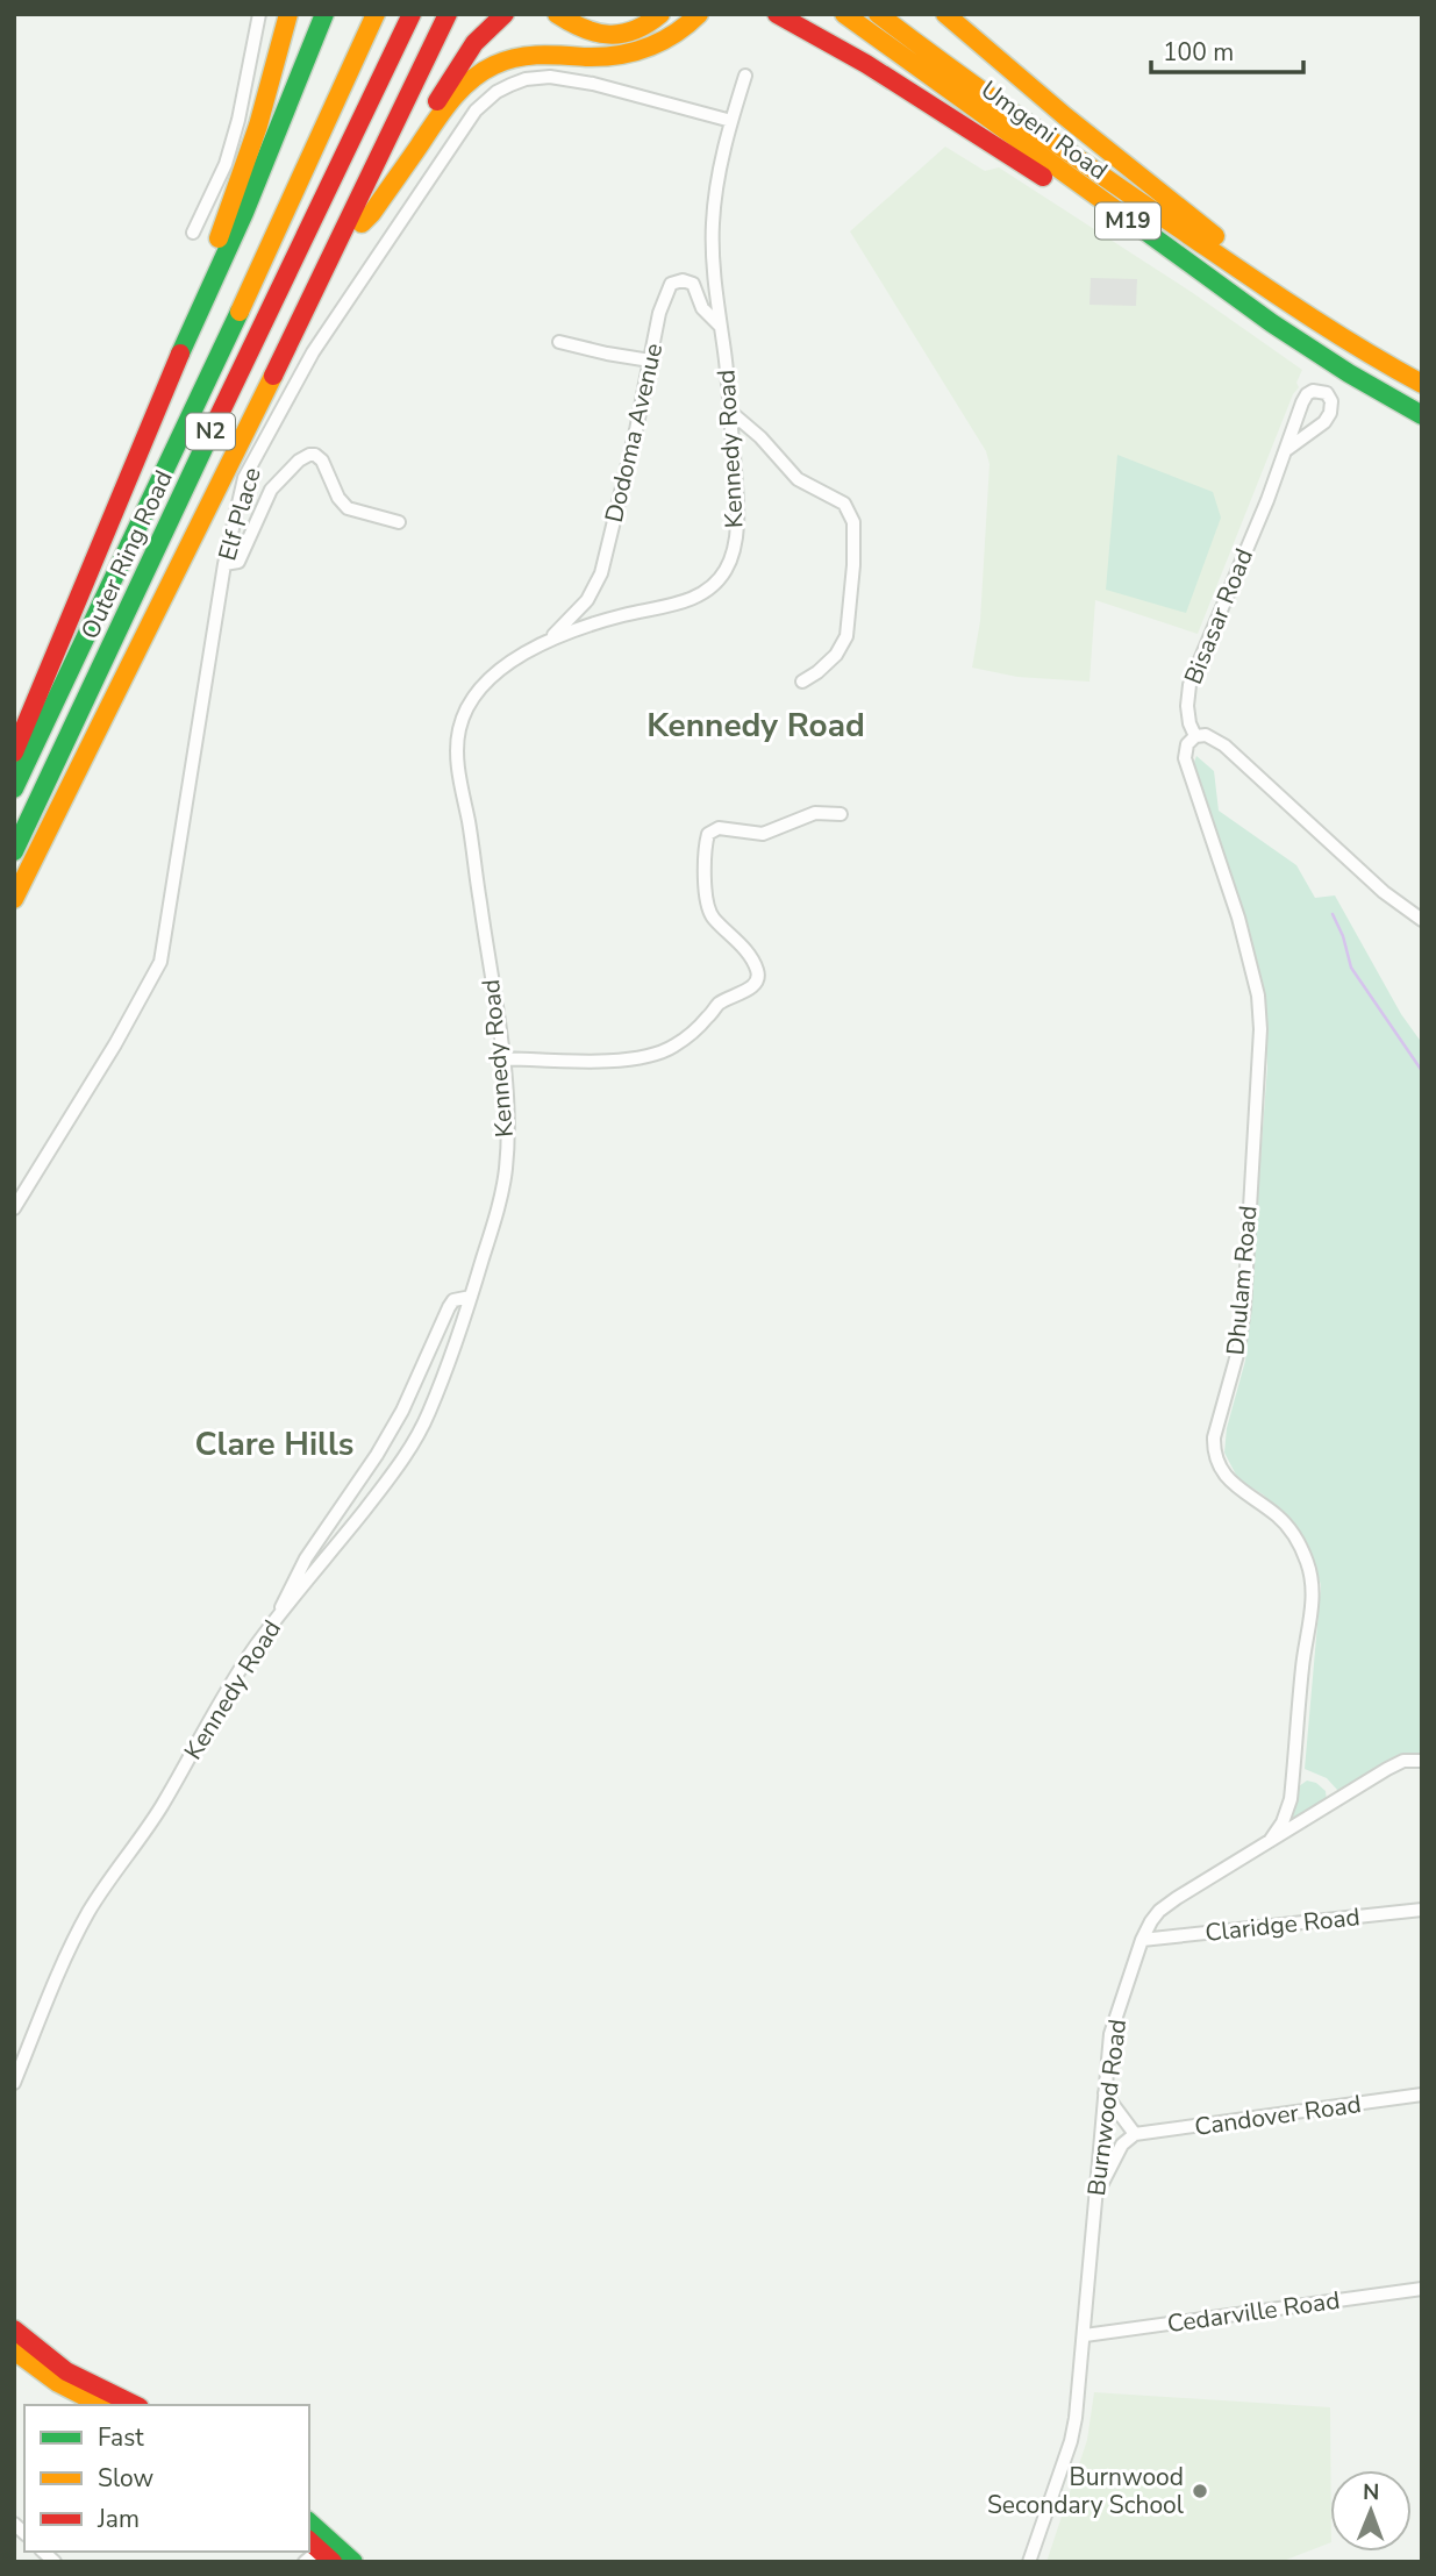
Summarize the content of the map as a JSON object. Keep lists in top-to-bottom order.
{
  "streets": {
    "main road": [
      "Umgeni Road",
      "M19",
      "N2",
      "Outer Ring Road"
    ],
    "street": [
      "Dodoma Avenue",
      "Kennedy Road",
      "Elf Place",
      "Bisasar Road",
      "Dhulam Road",
      "Claridge Road",
      "Burnwood Road",
      "Candover Road",
      "Cedarville Road"
    ]
  },
  "crossings": [
    ["Dodoma Avenue", "Kennedy Road"],
    ["Kennedy Road", "Elf Place"],
    ["Bisasar Road", "Dhulam Road"],
    ["Dhulam Road", "Burnwood Road"],
    ["Claridge Road", "Burnwood Road"],
    ["Burnwood Road", "Cedarville Road"]
  ],
  "districts": ["Kennedy Road", "Clare Hills"],
  "places": ["Burnwood Secondary School"],
  "legend": ["Fast", "Slow", "Jam"],
  "scale_bar": "100 m",
  "north": "top"
}
